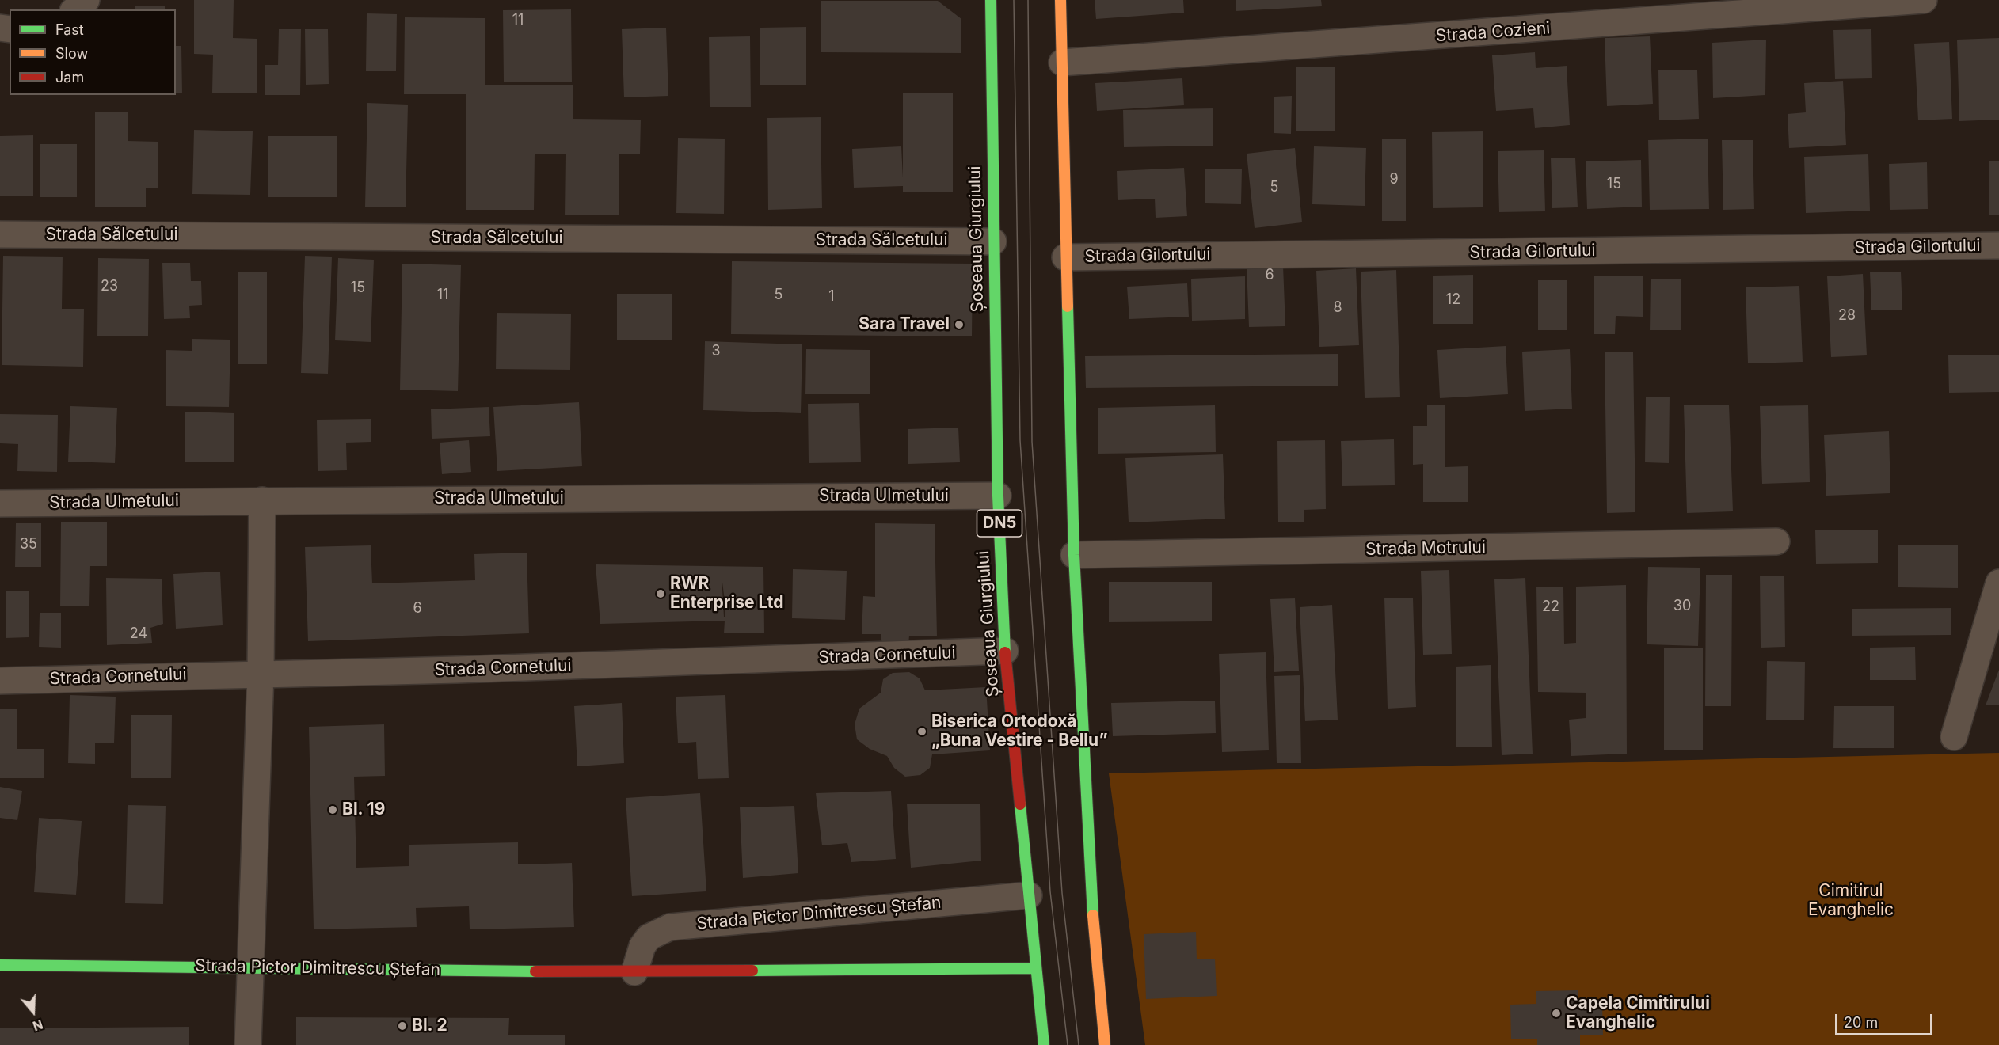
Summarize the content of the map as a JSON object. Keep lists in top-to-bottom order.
{
  "streets": {
    "main road": ["Șoseaua Giurgiului", "DN5", "Strada Pictor Dimitrescu Ștefan"],
    "street": [
      "Strada Cozieni",
      "Strada Sălcetului",
      "Strada Gilortului",
      "Strada Ulmetului",
      "Strada Motrului",
      "Strada Cornetului"
    ]
  },
  "crossings": [
    ["Strada Sălcetului", "Șoseaua Giurgiului"],
    ["Șoseaua Giurgiului", "Strada Ulmetului"],
    ["Șoseaua Giurgiului", "Strada Cornetului"],
    ["Șoseaua Giurgiului", "Strada Pictor Dimitrescu Ștefan"]
  ],
  "parks": ["Cimitirul Evanghelic"],
  "places": [
    "Sara Travel",
    "RWR Enterprise Ltd",
    "Biserica Ortodoxă „Buna Vestire - Bellu”",
    "Bl. 19",
    "Capela Cimitirului Evanghelic",
    "Bl. 2"
  ],
  "house_numbers": [
    "11",
    "9",
    "15",
    "5",
    "6",
    "23",
    "15",
    "11",
    "5",
    "1",
    "12",
    "8",
    "28",
    "3",
    "35",
    "30",
    "22",
    "6",
    "24"
  ],
  "legend": ["Fast", "Slow", "Jam"],
  "scale_bar": "20 m",
  "north": "bottom"
}
